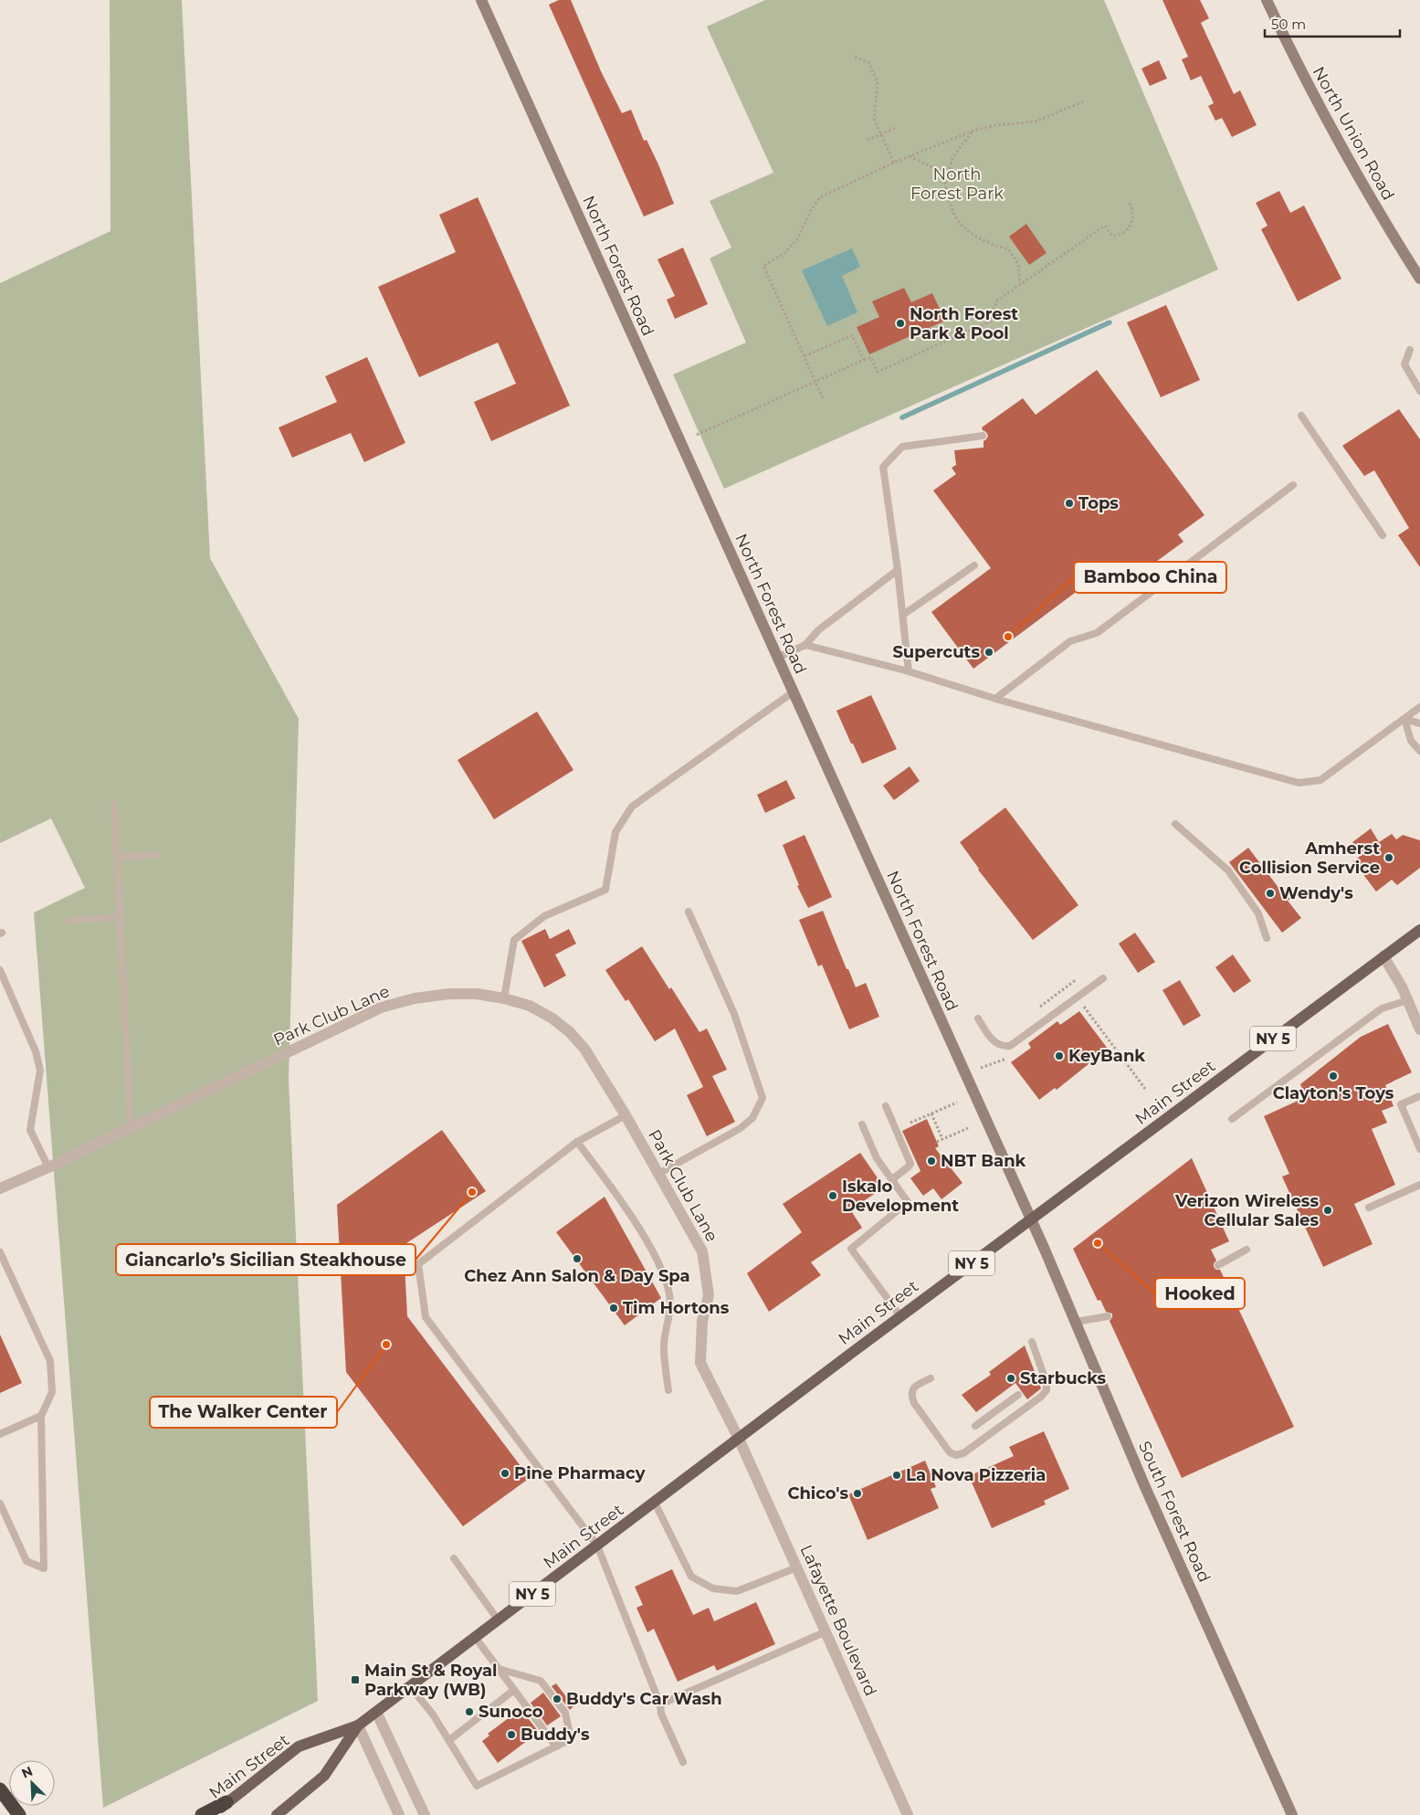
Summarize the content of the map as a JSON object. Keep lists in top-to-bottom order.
{
  "streets": {
    "main road": ["NY 5", "Main Street"],
    "street": [
      "North Union Road",
      "North Forest Road",
      "Park Club Lane",
      "South Forest Road",
      "Lafayette Boulevard"
    ]
  },
  "crossings": [
    ["North Forest Road", "Main Street"],
    ["North Forest Road", "South Forest Road"],
    ["Park Club Lane", "Main Street"],
    ["Park Club Lane", "Lafayette Boulevard"],
    ["Main Street", "South Forest Road"],
    ["Main Street", "Lafayette Boulevard"]
  ],
  "parks": ["North Forest Park"],
  "places": {
    "other": [
      "North Forest Park & Pool",
      "Tops",
      "Bamboo China",
      "Supercuts",
      "Amherst Collision Service",
      "Wendy's",
      "KeyBank",
      "Clayton's Toys",
      "NBT Bank",
      "Giancarlo’s Sicilian Steakhouse",
      "Iskalo Development",
      "Verizon Wireless Cellular Sales",
      "Hooked",
      "Chez Ann Salon & Day Spa",
      "Tim Hortons",
      "The Walker Center",
      "Starbucks",
      "Pine Pharmacy",
      "La Nova Pizzeria",
      "Chico's",
      "Buddy's Car Wash",
      "Sunoco",
      "Buddy's"
    ],
    "transit": ["Main St & Royal Parkway (WB)"]
  },
  "scale_bar": "50 m",
  "north": "top left"
}
